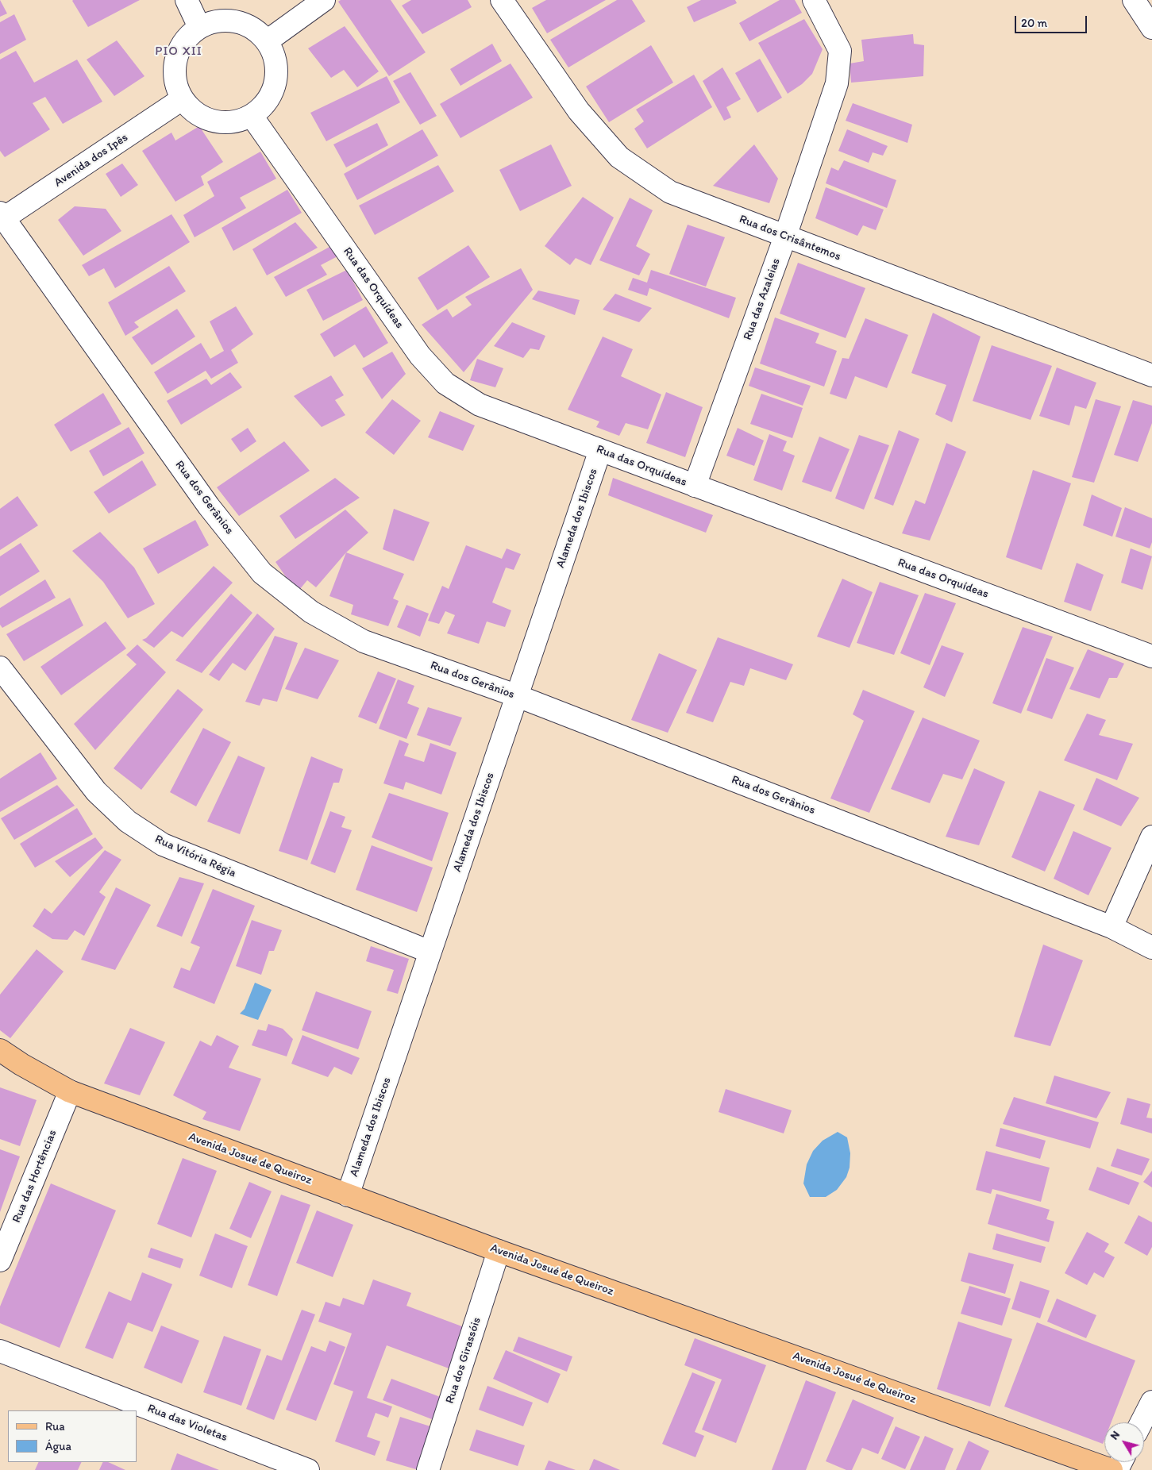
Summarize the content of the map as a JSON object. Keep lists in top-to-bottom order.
{
  "streets": {
    "main road": ["Avenida Josué de Queiroz"],
    "street": [
      "Avenida dos Ipês",
      "Rua dos Crisântemos",
      "Rua das Orquídeas",
      "Rua das Azaleias",
      "Rua dos Gerânios",
      "Alameda dos Ibiscos",
      "Rua Vitória Régia",
      "Rua das Hortências",
      "Rua dos Girassóis",
      "Rua das Violetas"
    ]
  },
  "crossings": [
    ["Avenida dos Ipês", "Rua das Orquídeas"],
    ["Avenida dos Ipês", "Rua dos Gerânios"],
    ["Rua dos Crisântemos", "Rua das Azaleias"],
    ["Rua das Orquídeas", "Rua das Azaleias"],
    ["Rua das Orquídeas", "Alameda dos Ibiscos"],
    ["Rua dos Gerânios", "Alameda dos Ibiscos"],
    ["Alameda dos Ibiscos", "Rua Vitória Régia"],
    ["Alameda dos Ibiscos", "Avenida Josué de Queiroz"],
    ["Avenida Josué de Queiroz", "Rua das Hortências"],
    ["Avenida Josué de Queiroz", "Rua dos Girassóis"]
  ],
  "districts": ["PIO XII"],
  "legend": ["Rua", "Água"],
  "scale_bar": "20 m",
  "north": "top left"
}
